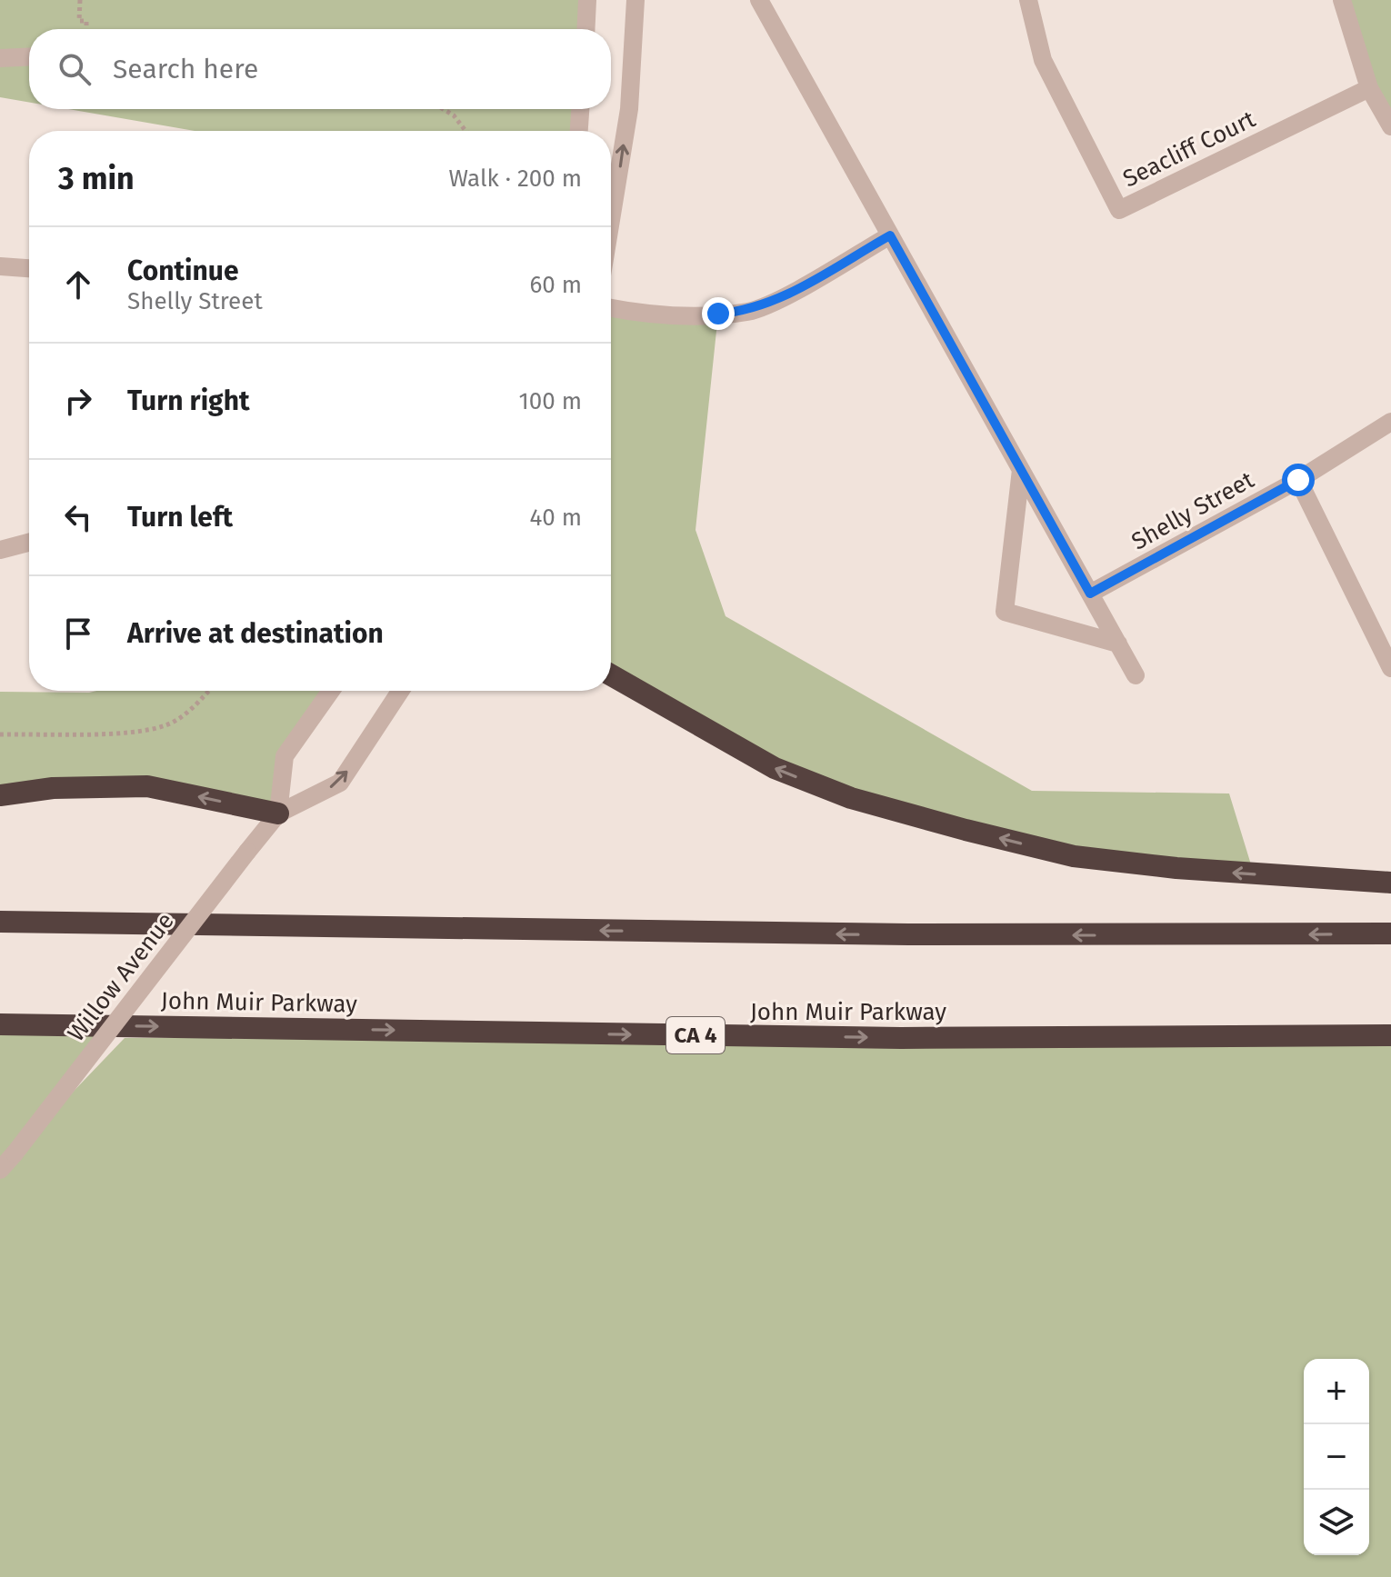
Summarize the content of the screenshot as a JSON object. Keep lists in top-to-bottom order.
{
  "streets": {
    "highway": ["John Muir Parkway", "CA 4"],
    "street": ["Seacliff Court", "Shelly Street", "Willow Avenue"]
  },
  "page": {
    "search": "Search here",
    "heading": ["3 min", "Walk · 200 m"],
    "list": [
      ["Continue", "Shelly Street", "60 m"],
      ["Turn right", "100 m"],
      ["Turn left", "40 m"],
      "Arrive at destination"
    ],
    "map_buttons": ["+", "−"]
  }
}
